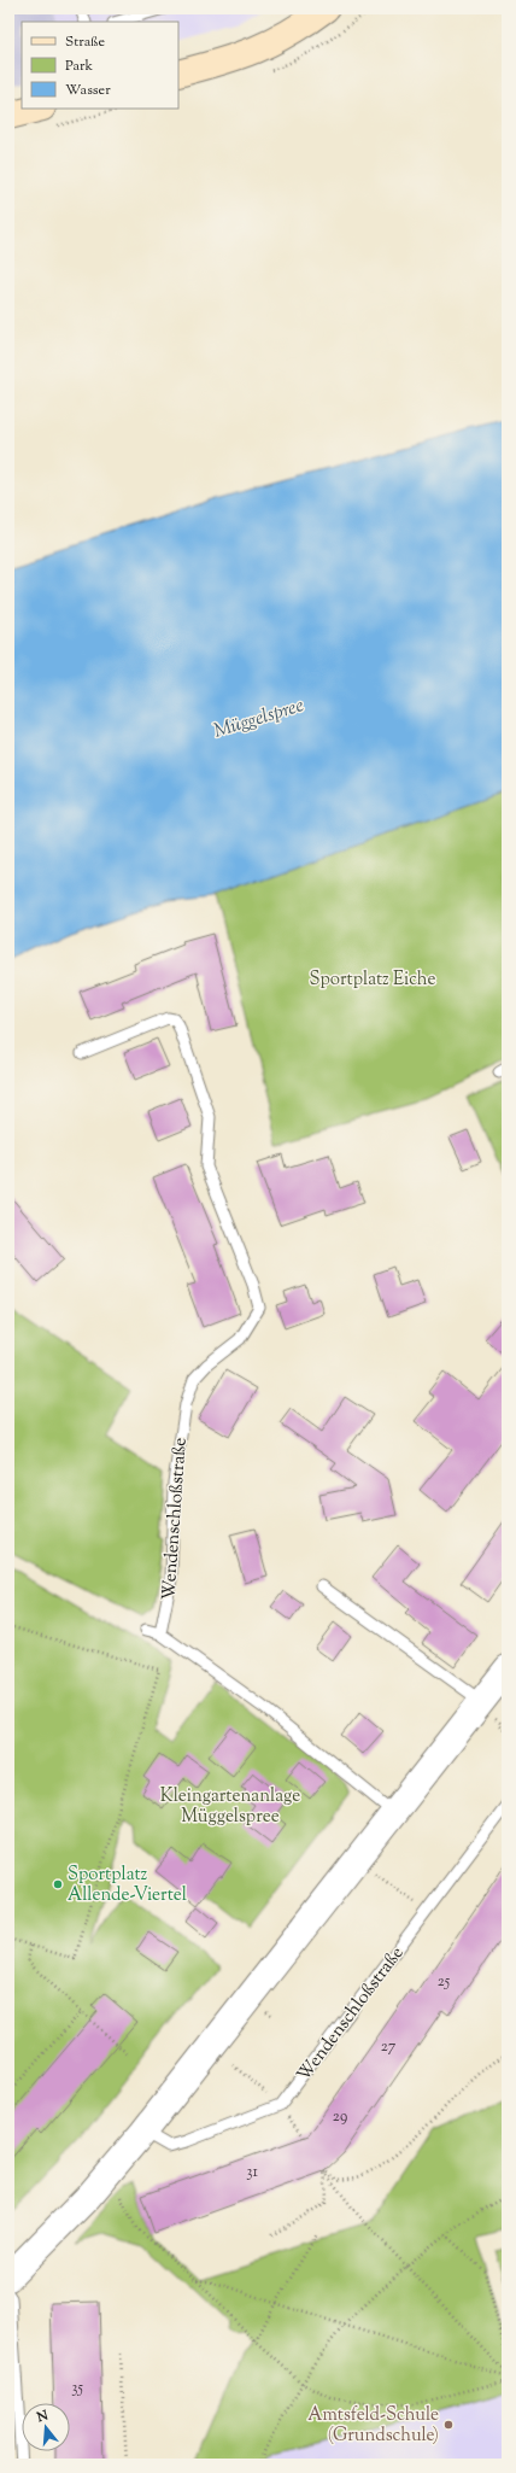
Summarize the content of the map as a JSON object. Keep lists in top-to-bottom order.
{
  "streets": {
    "lane": ["Wendenschloßstraße"]
  },
  "water": ["Müggelspree"],
  "parks": ["Sportplatz Eiche", "Kleingartenanlage Müggelspree"],
  "places": ["Sportplatz Allende-Viertel", "Amtsfeld-Schule (Grundschule)"],
  "house_numbers": [
    "25",
    "27",
    "29",
    "31",
    "35"
  ],
  "legend": ["Straße", "Park", "Wasser"],
  "north": "top"
}
